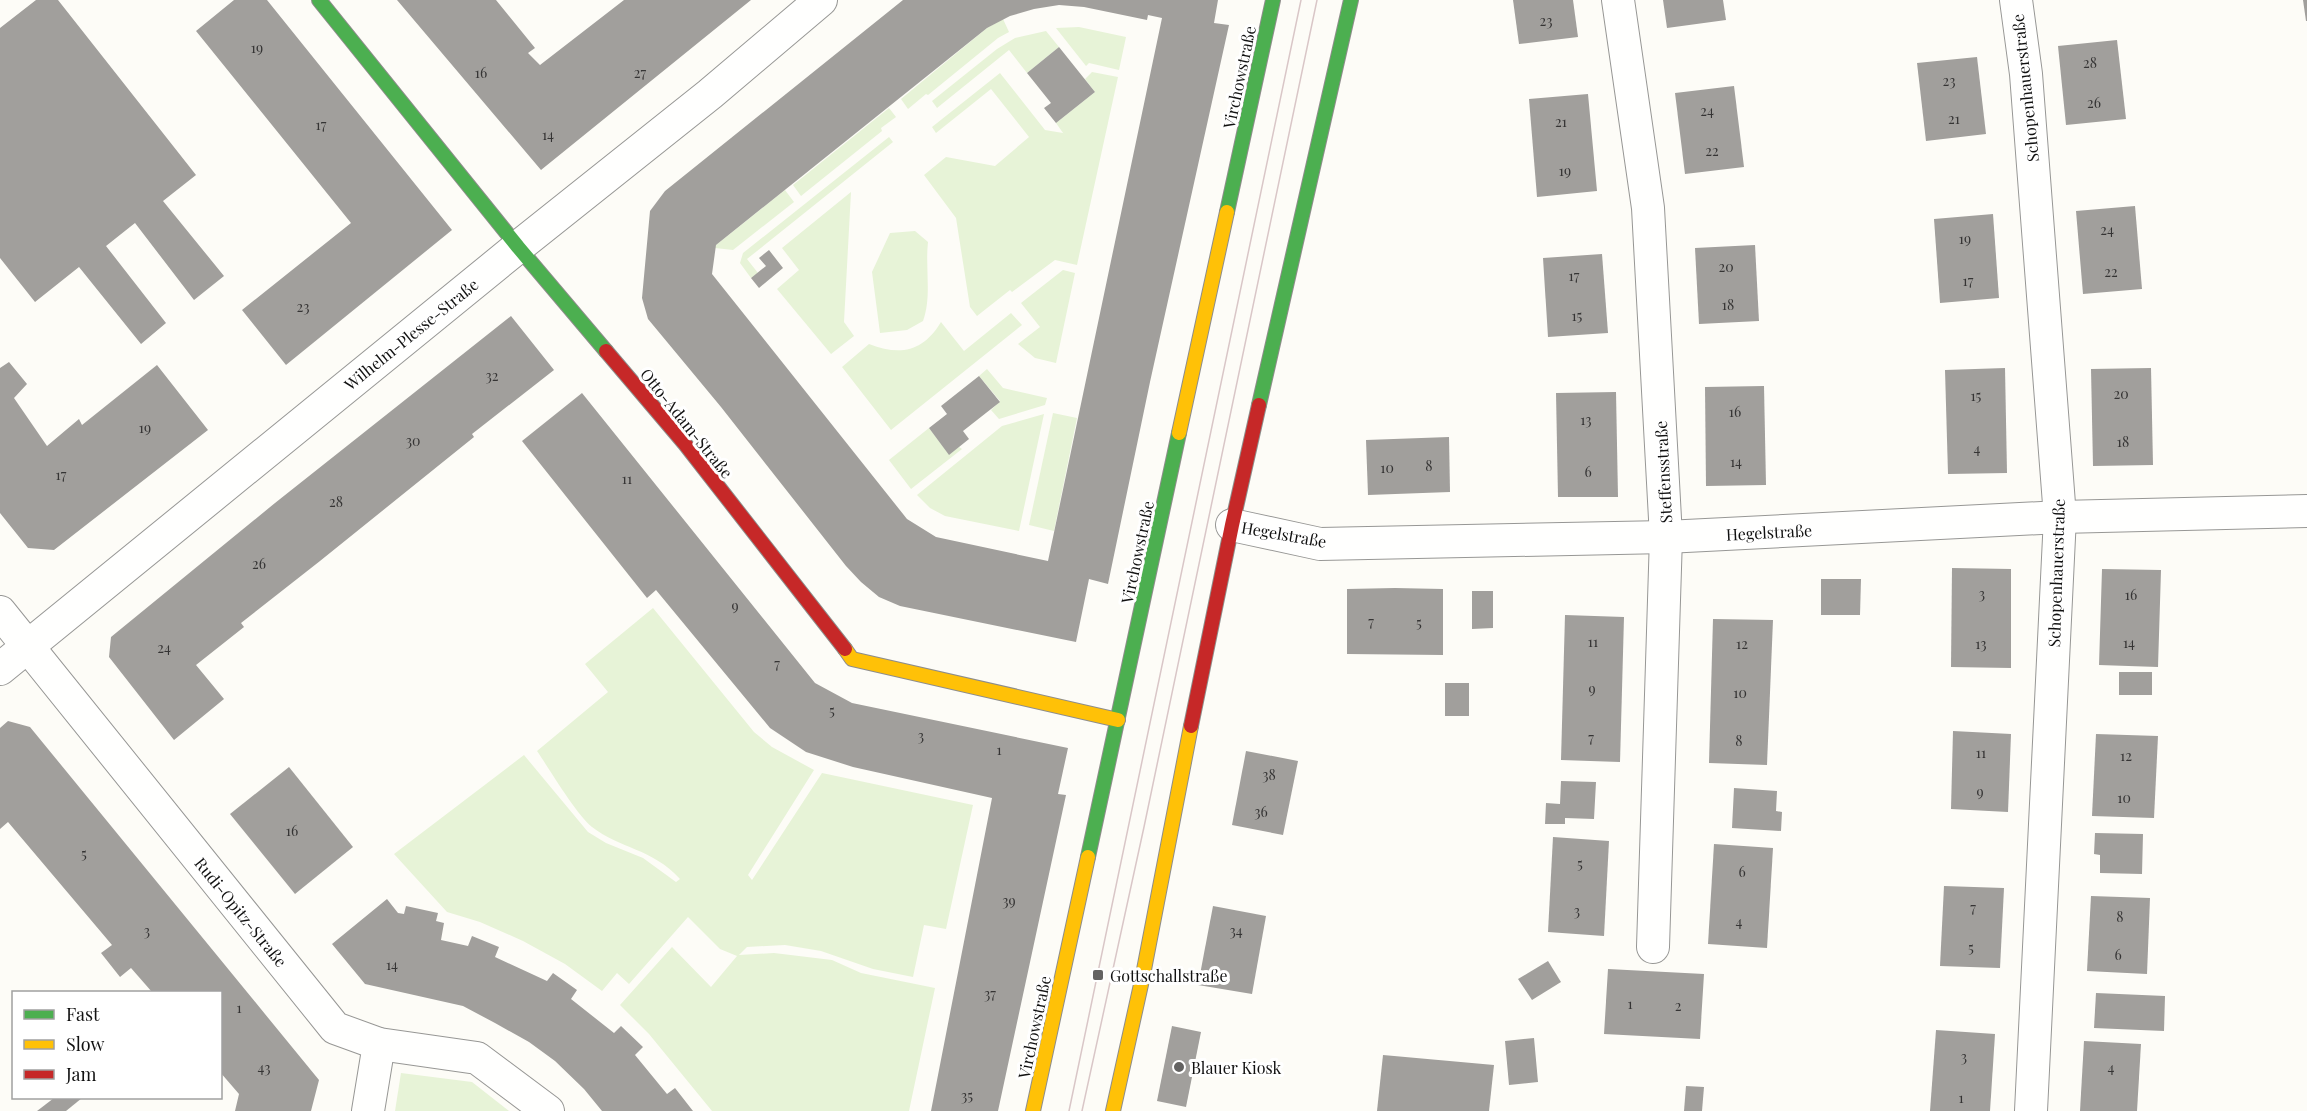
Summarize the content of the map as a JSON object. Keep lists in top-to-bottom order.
{
  "streets": {
    "main road": ["Virchowstraße", "Otto-Adam-Straße"],
    "street": [
      "Schopenhauerstraße",
      "Wilhelm-Plesse-Straße",
      "Steffensstraße",
      "Hegelstraße",
      "Rudi-Opitz-Straße"
    ]
  },
  "crossings": [
    ["Virchowstraße", "Otto-Adam-Straße"],
    ["Schopenhauerstraße", "Hegelstraße"],
    ["Wilhelm-Plesse-Straße", "Otto-Adam-Straße"],
    ["Wilhelm-Plesse-Straße", "Rudi-Opitz-Straße"],
    ["Steffensstraße", "Hegelstraße"]
  ],
  "places": {
    "transit": ["Gottschallstraße"],
    "other": ["Blauer Kiosk"]
  },
  "house_numbers": [
    "23",
    "19",
    "28",
    "16",
    "27",
    "23",
    "26",
    "24",
    "21",
    "21",
    "17",
    "14",
    "22",
    "19",
    "24",
    "19",
    "20",
    "22",
    "17",
    "17",
    "18",
    "23",
    "15",
    "32",
    "20",
    "15",
    "16",
    "13",
    "19",
    "30",
    "18",
    "4",
    "14",
    "8",
    "10",
    "6",
    "17",
    "11",
    "28",
    "26",
    "3",
    "16",
    "9",
    "7",
    "5",
    "11",
    "14",
    "12",
    "13",
    "24",
    "7",
    "9",
    "10",
    "5",
    "3",
    "7",
    "8",
    "1",
    "11",
    "12",
    "38",
    "9",
    "10",
    "36",
    "16",
    "5",
    "5",
    "6",
    "39",
    "7",
    "3",
    "8",
    "4",
    "3",
    "34",
    "5",
    "6",
    "14",
    "37",
    "1",
    "2",
    "1",
    "3",
    "43",
    "4",
    "35",
    "1"
  ],
  "legend": ["Fast", "Slow", "Jam"]
}
